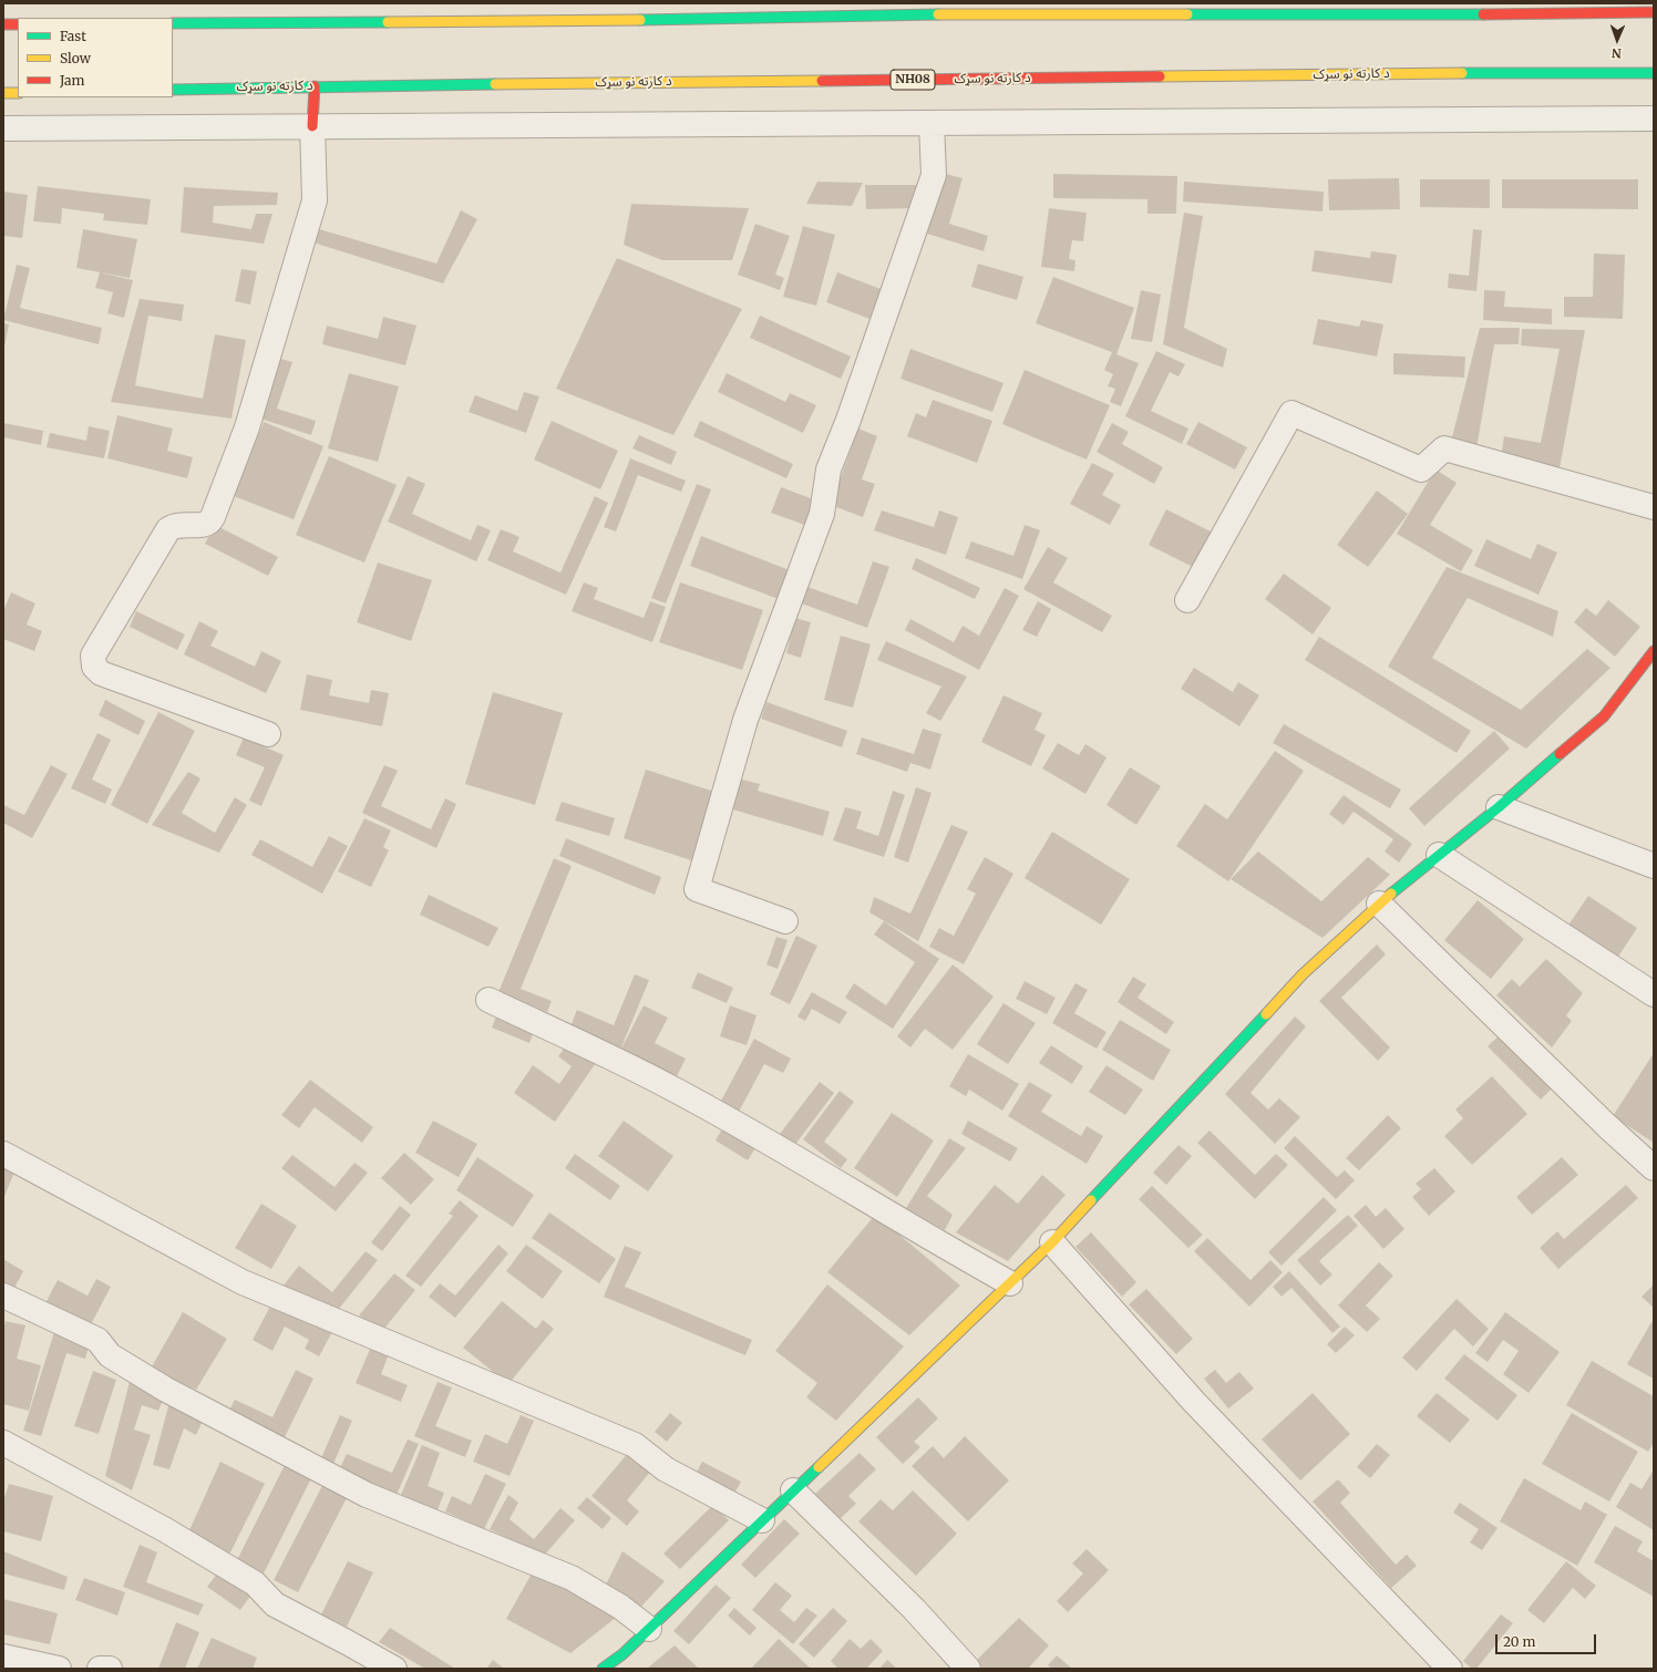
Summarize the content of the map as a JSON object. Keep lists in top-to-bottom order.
{
  "streets": {
    "main road": ["د کارته نو سړک", "NH08"]
  },
  "legend": ["Fast", "Slow", "Jam"],
  "scale_bar": "20 m",
  "north": "bottom"
}
